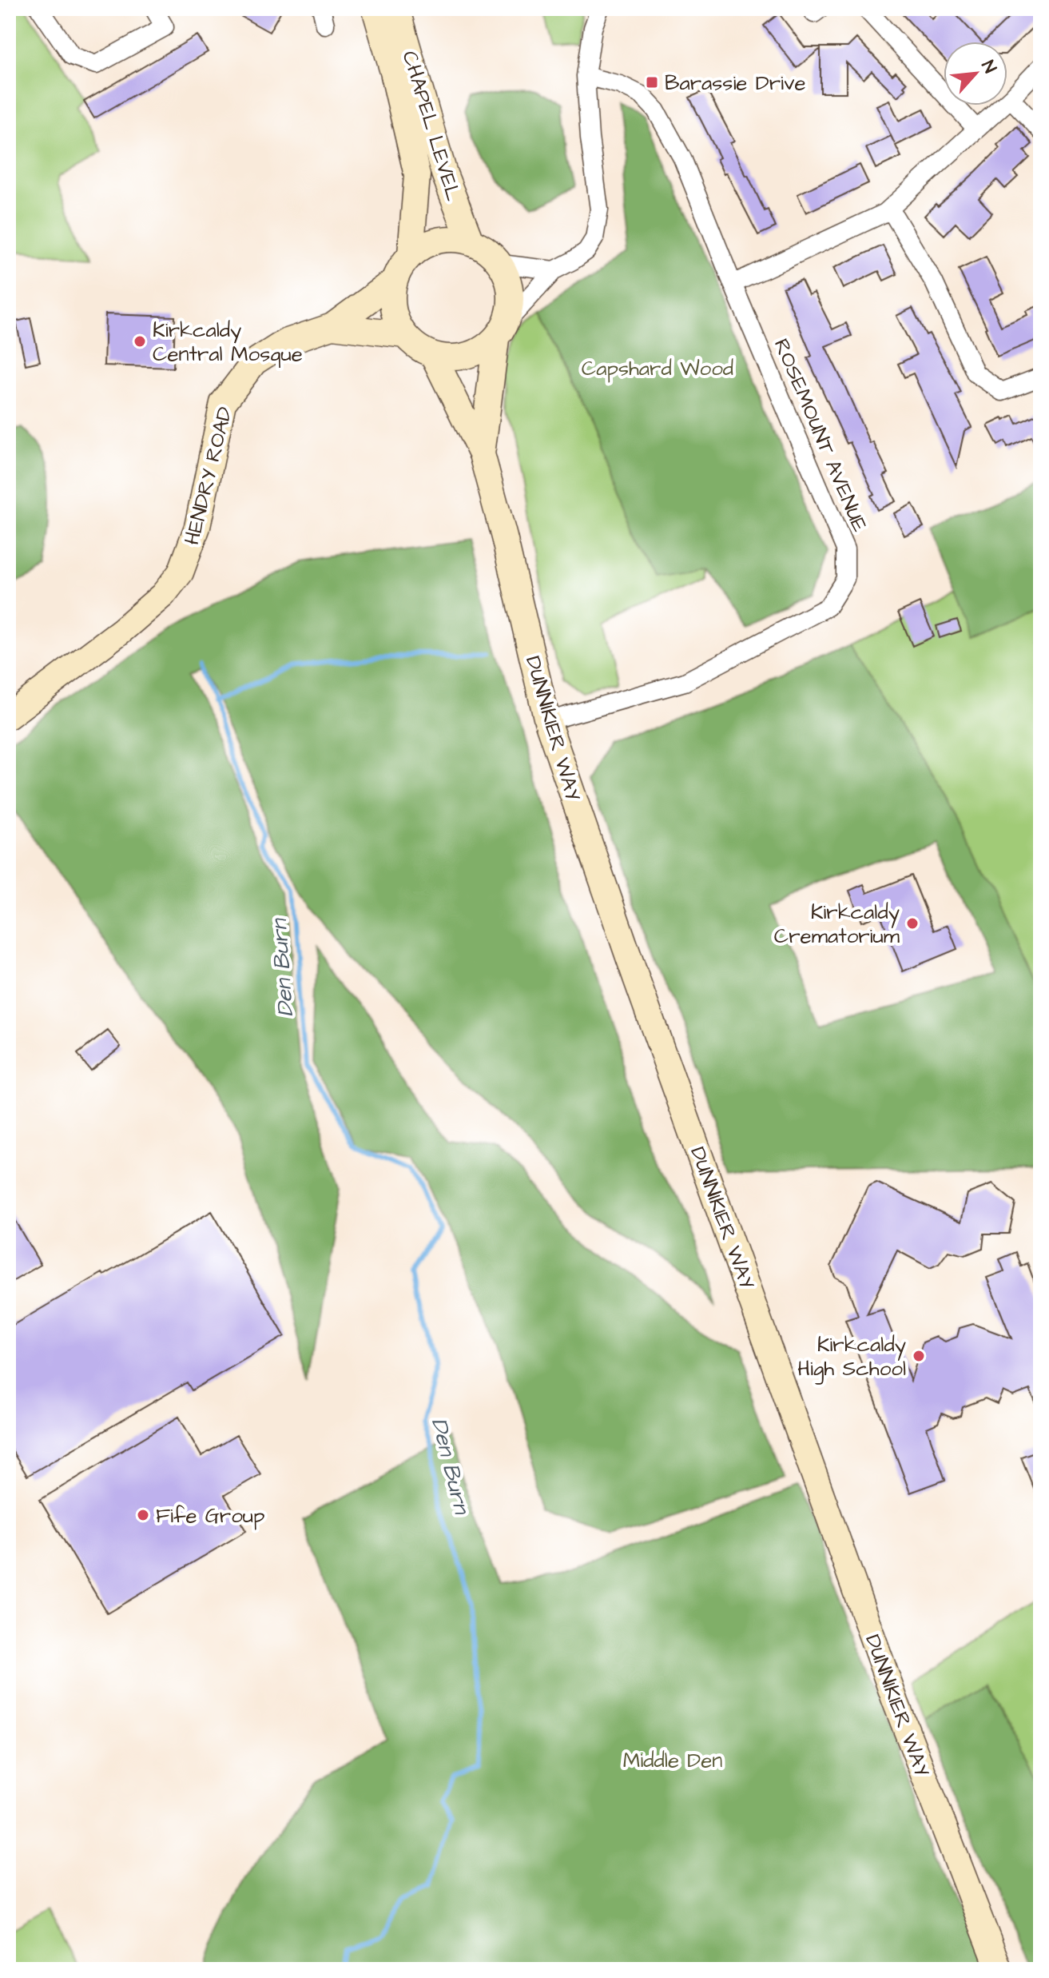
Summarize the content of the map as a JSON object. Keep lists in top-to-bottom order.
{
  "streets": {
    "main road": ["CHAPEL LEVEL", "HENDRY ROAD", "DUNNIKIER WAY"],
    "street": ["ROSEMOUNT AVENUE"]
  },
  "crossings": [
    ["CHAPEL LEVEL", "HENDRY ROAD"],
    ["CHAPEL LEVEL", "DUNNIKIER WAY"],
    ["ROSEMOUNT AVENUE", "DUNNIKIER WAY"],
    ["HENDRY ROAD", "DUNNIKIER WAY"]
  ],
  "water": ["Den Burn"],
  "parks": ["Capshard Wood", "Middle Den"],
  "places": {
    "transit": ["Barassie Drive"],
    "other": [
      "Kirkcaldy Central Mosque",
      "Kirkcaldy Crematorium",
      "Kirkcaldy High School",
      "Fife Group"
    ]
  },
  "north": "top right"
}
